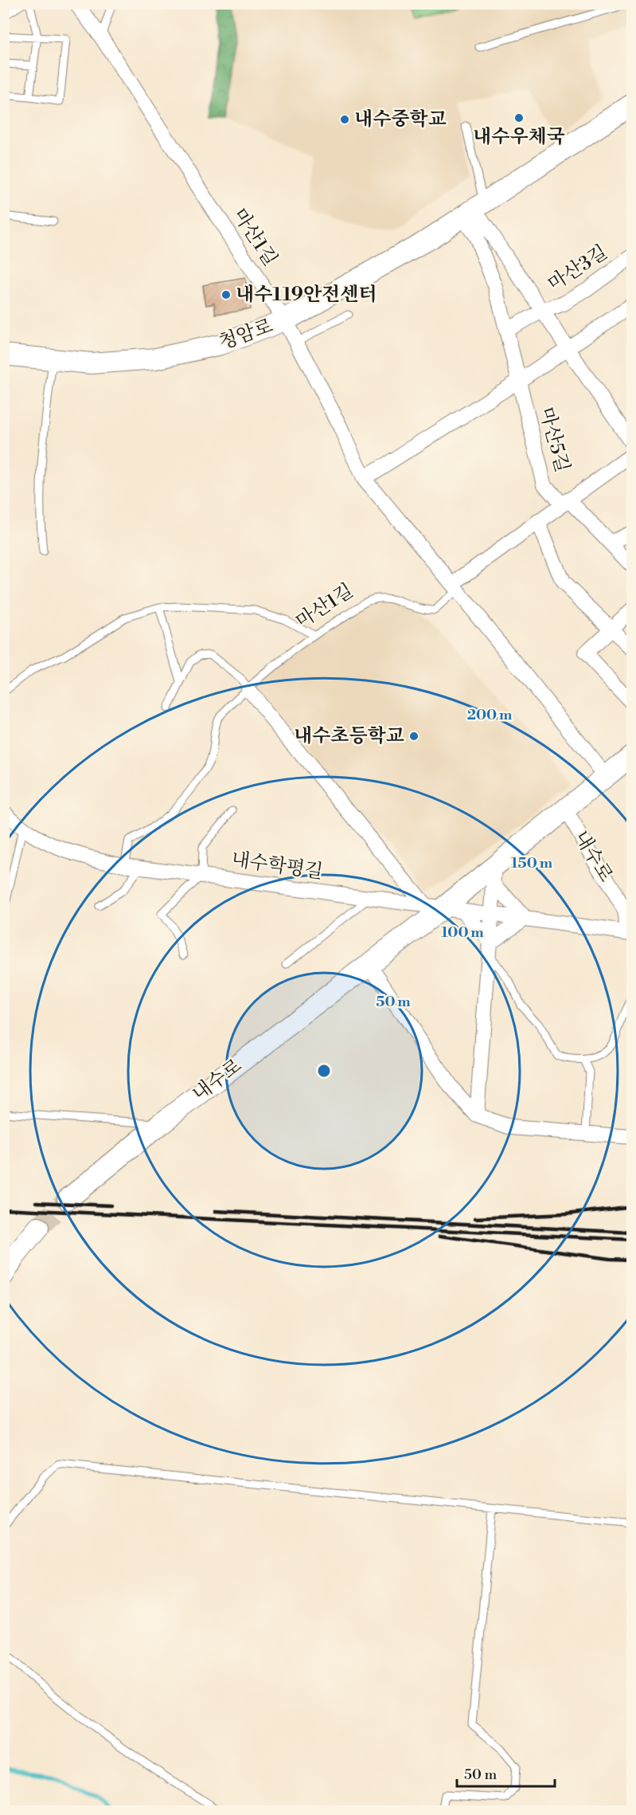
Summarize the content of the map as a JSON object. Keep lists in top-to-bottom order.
{
  "streets": {
    "street": [
      "마산1길",
      "마산3길",
      "청암로",
      "마산5길",
      "내수로",
      "내수학평길"
    ]
  },
  "crossings": [
    ["마산1길", "청암로"],
    ["마산1길", "마산5길"],
    ["마산1길", "내수로"],
    ["내수로", "내수학평길"]
  ],
  "places": [
    "내수우체국",
    "내수중학교",
    "내수119안전센터",
    "내수초등학교"
  ],
  "scale_bar": "50 m",
  "rings": [
    "200 m",
    "150 m",
    "100 m",
    "50 m"
  ]
}
